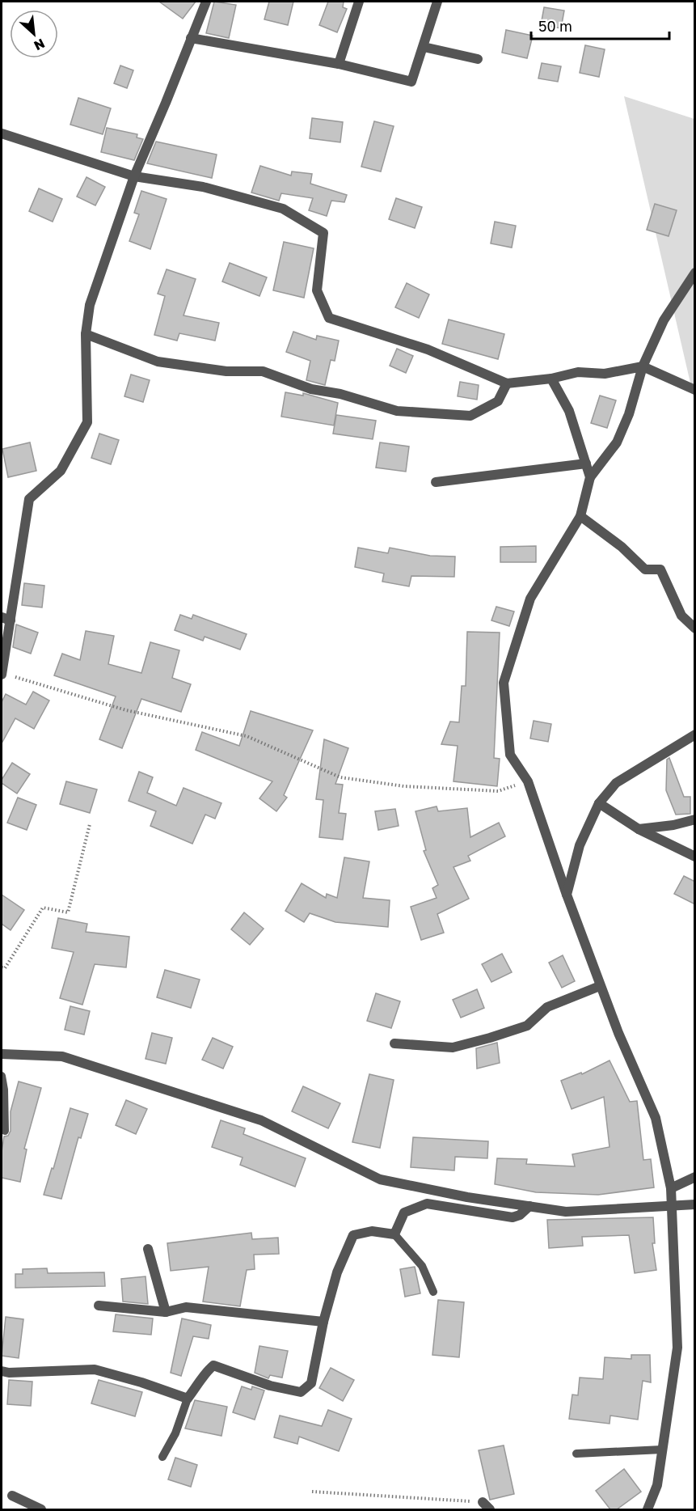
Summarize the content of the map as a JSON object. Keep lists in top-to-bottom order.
{
  "scale_bar": "50 m",
  "north": "bottom right"
}
